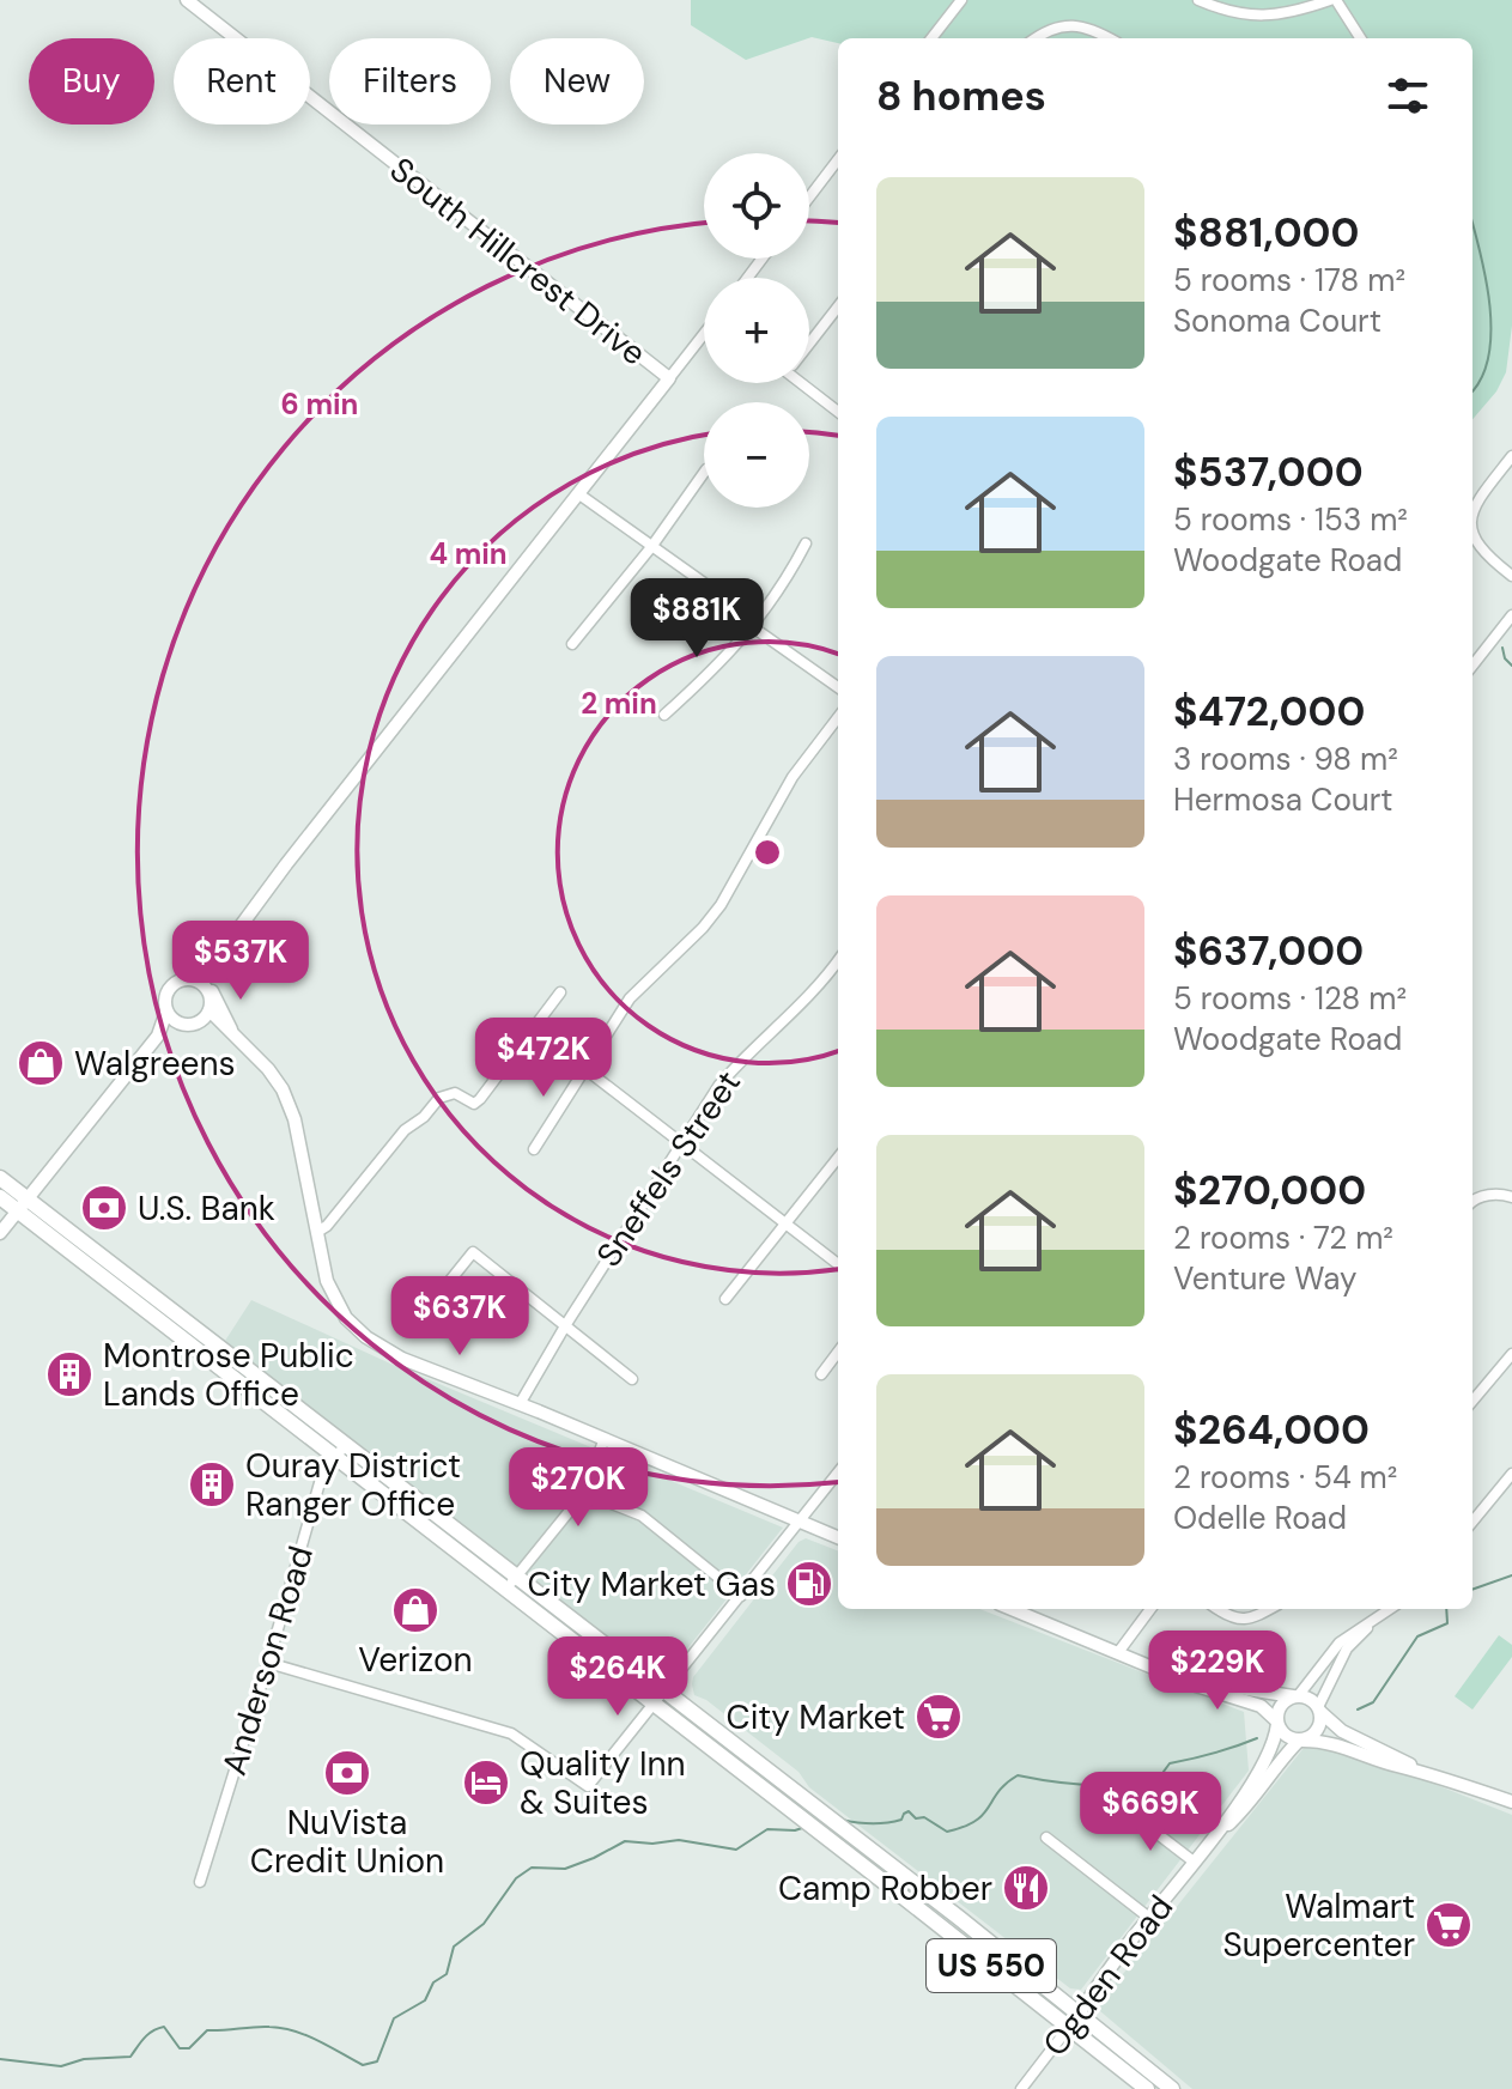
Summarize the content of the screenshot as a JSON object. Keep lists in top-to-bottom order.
{
  "streets": {
    "highway": ["US 550"],
    "street": [
      "South Hillcrest Drive",
      "Sneffels Street",
      "Anderson Road",
      "Ogden Road"
    ]
  },
  "crossings": [
    ["Anderson Road", "US 550"],
    ["US 550", "Ogden Road"]
  ],
  "places": {
    "shop": ["Walgreens", "Verizon"],
    "bank": ["U.S. Bank", "NuVista Credit Union"],
    "building": ["Montrose Public Lands Office", "Ouray District Ranger Office"],
    "fuel station": ["City Market Gas"],
    "supermarket": ["City Market", "Walmart Supercenter"],
    "hotel": ["Quality Inn & Suites"],
    "restaurant": ["Camp Robber"]
  },
  "page": {
    "chip": [
      "Buy",
      "Rent",
      "Filters",
      "New"
    ],
    "heading": "8 homes",
    "map_buttons": ["+", "−"],
    "list": [
      {
        "name": "$881,000",
        "note": "5 rooms · 178 m² · Sonoma Court"
      },
      {
        "name": "$537,000",
        "note": "5 rooms · 153 m² · Woodgate Road"
      },
      {
        "name": "$472,000",
        "note": "3 rooms · 98 m² · Hermosa Court"
      },
      {
        "name": "$637,000",
        "note": "5 rooms · 128 m² · Woodgate Road"
      },
      {
        "name": "$270,000",
        "note": "2 rooms · 72 m² · Venture Way"
      },
      {
        "name": "$264,000",
        "note": "2 rooms · 54 m² · Odelle Road"
      }
    ],
    "price": [
      "$881K",
      "$537K",
      "$472K",
      "$637K",
      "$270K",
      "$229K",
      "$264K",
      "$669K"
    ]
  },
  "rings": ["6 min", "4 min", "2 min"]
}
